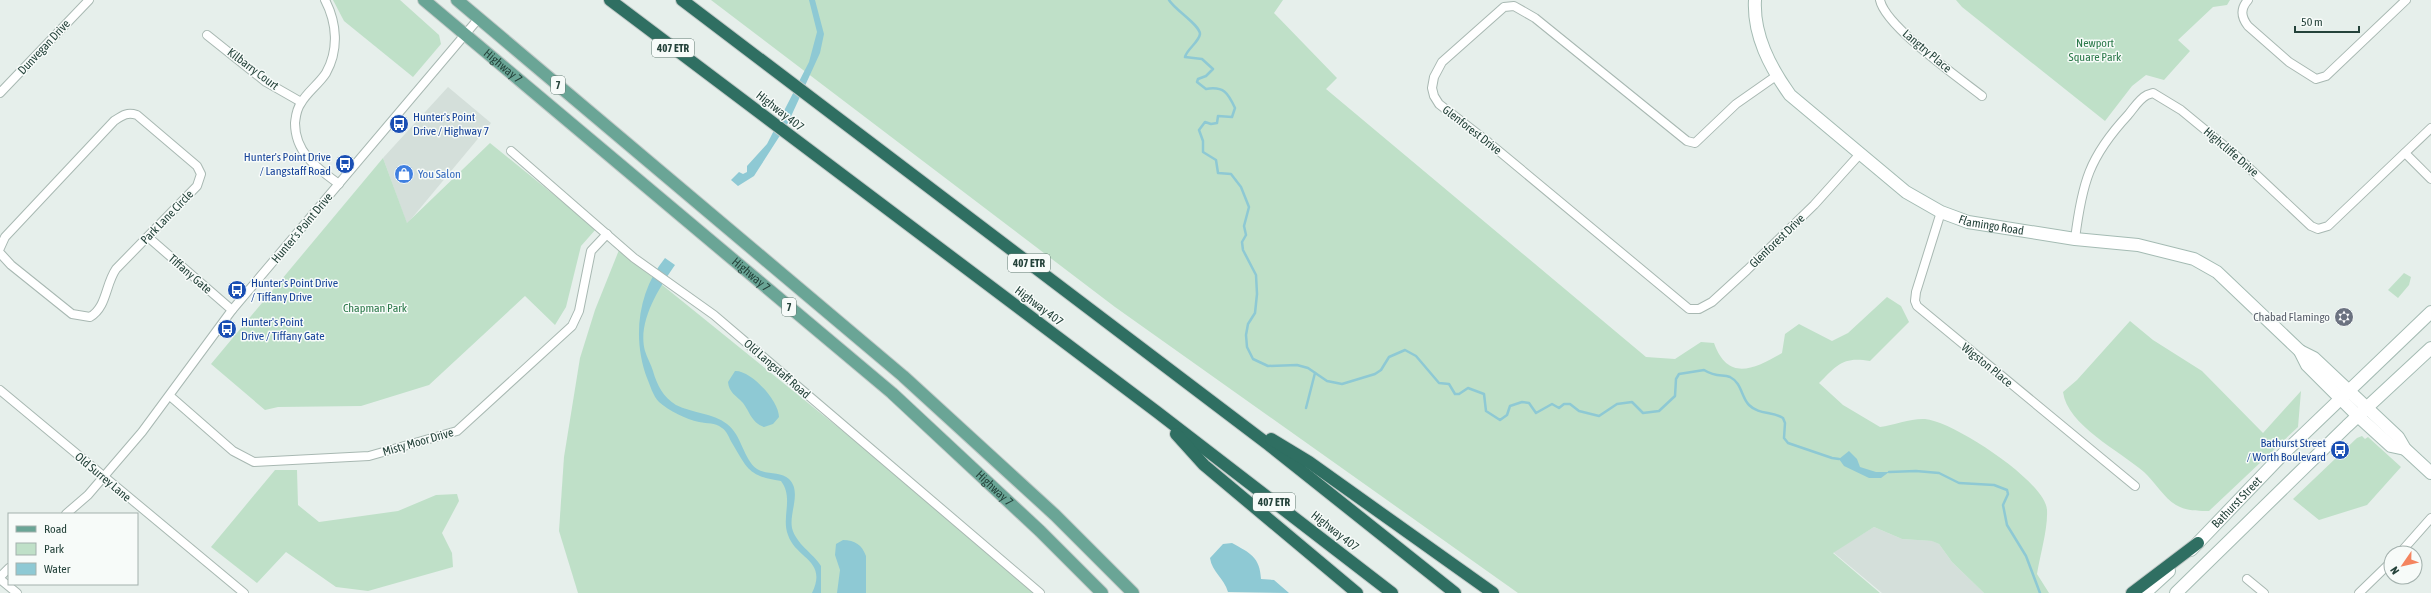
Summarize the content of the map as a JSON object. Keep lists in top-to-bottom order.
{
  "streets": {
    "highway": ["407 ETR", "Highway 407"],
    "main road": ["Highway 7", "7"],
    "street": [
      "Dunvegan Drive",
      "Langtry Place",
      "Kilbarry Court",
      "Glenforest Drive",
      "Highcliffe Drive",
      "Park Lane Circle",
      "Flamingo Road",
      "Hunter's Point Drive",
      "Tiffany Gate",
      "Wigston Place",
      "Old Langstaff Road",
      "Misty Moor Drive",
      "Old Surrey Lane",
      "Bathurst Street"
    ]
  },
  "crossings": [
    ["Highway 7", "Hunter's Point Drive"],
    ["Glenforest Drive", "Flamingo Road"],
    ["Highcliffe Drive", "Flamingo Road"],
    ["Park Lane Circle", "Tiffany Gate"],
    ["Flamingo Road", "Wigston Place"],
    ["Flamingo Road", "Bathurst Street"],
    ["Hunter's Point Drive", "Tiffany Gate"],
    ["Hunter's Point Drive", "Misty Moor Drive"],
    ["Hunter's Point Drive", "Old Surrey Lane"],
    ["Old Langstaff Road", "Misty Moor Drive"]
  ],
  "parks": ["Newport Square Park", "Chapman Park"],
  "places": {
    "bus stop": [
      "Hunter's Point Drive / Highway 7",
      "Hunter's Point Drive / Langstaff Road",
      "Hunter's Point Drive / Tiffany Drive",
      "Hunter's Point Drive / Tiffany Gate",
      "Bathurst Street / Worth Boulevard"
    ],
    "shop": ["You Salon"],
    "synagogue": ["Chabad Flamingo"]
  },
  "legend": ["Road", "Park", "Water"],
  "scale_bar": "50 m",
  "north": "bottom left"
}
